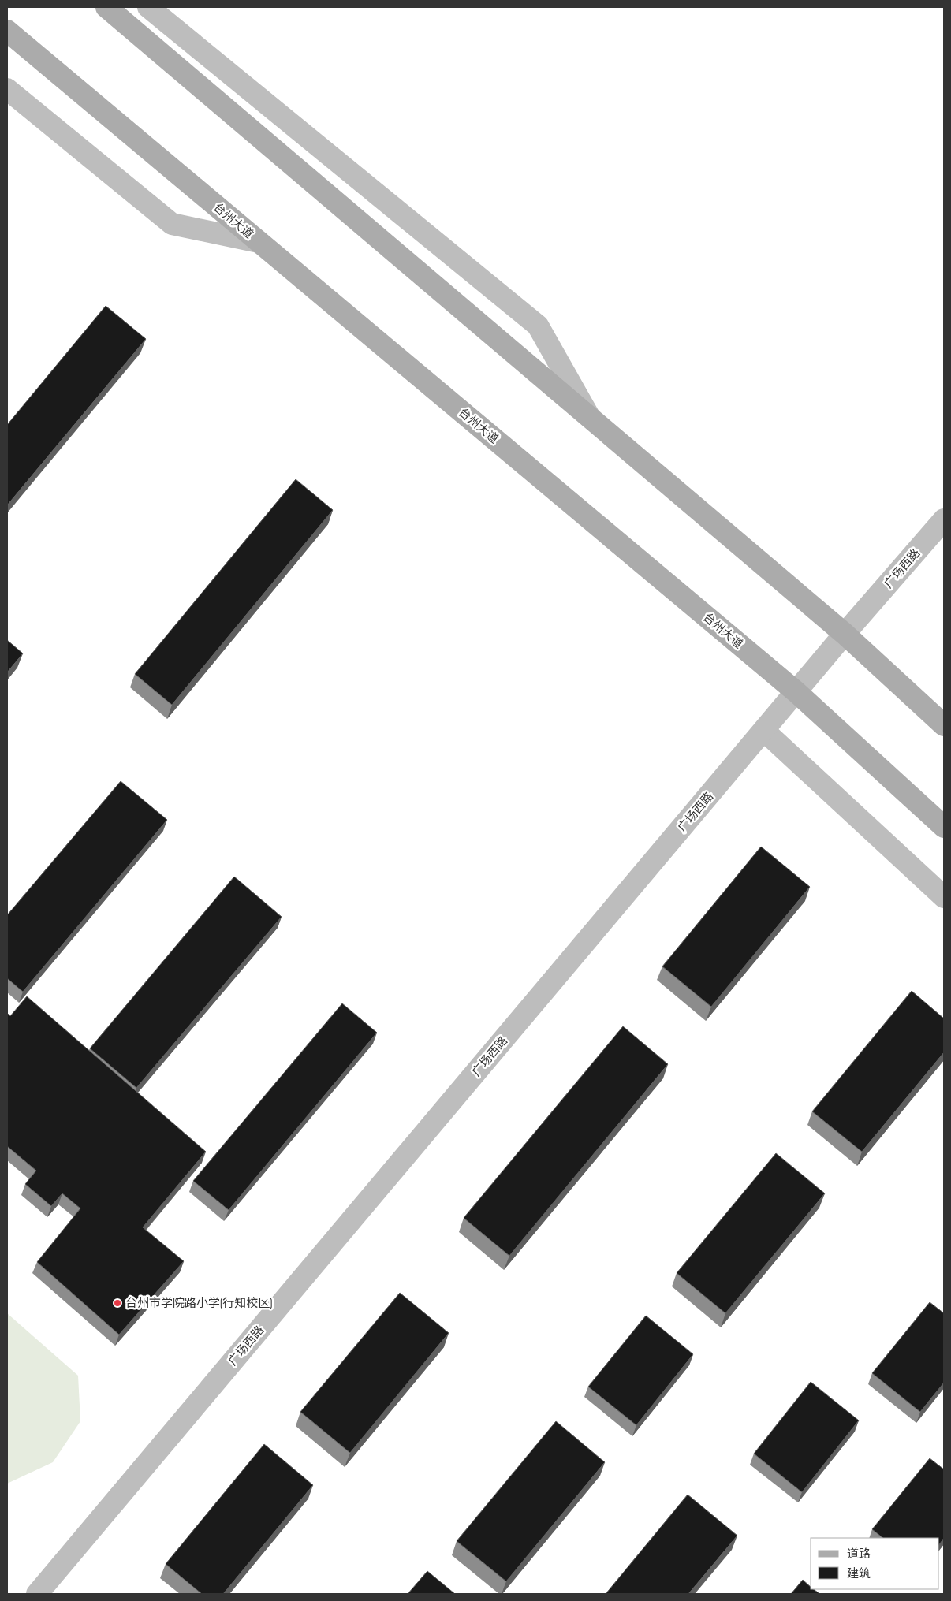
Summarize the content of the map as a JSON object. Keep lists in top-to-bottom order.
{
  "streets": {
    "main road": ["台州大道", "广场西路"]
  },
  "crossings": [
    ["台州大道", "广场西路"]
  ],
  "places": ["台州市学院路小学(行知校区)"],
  "legend": ["道路", "建筑"]
}
